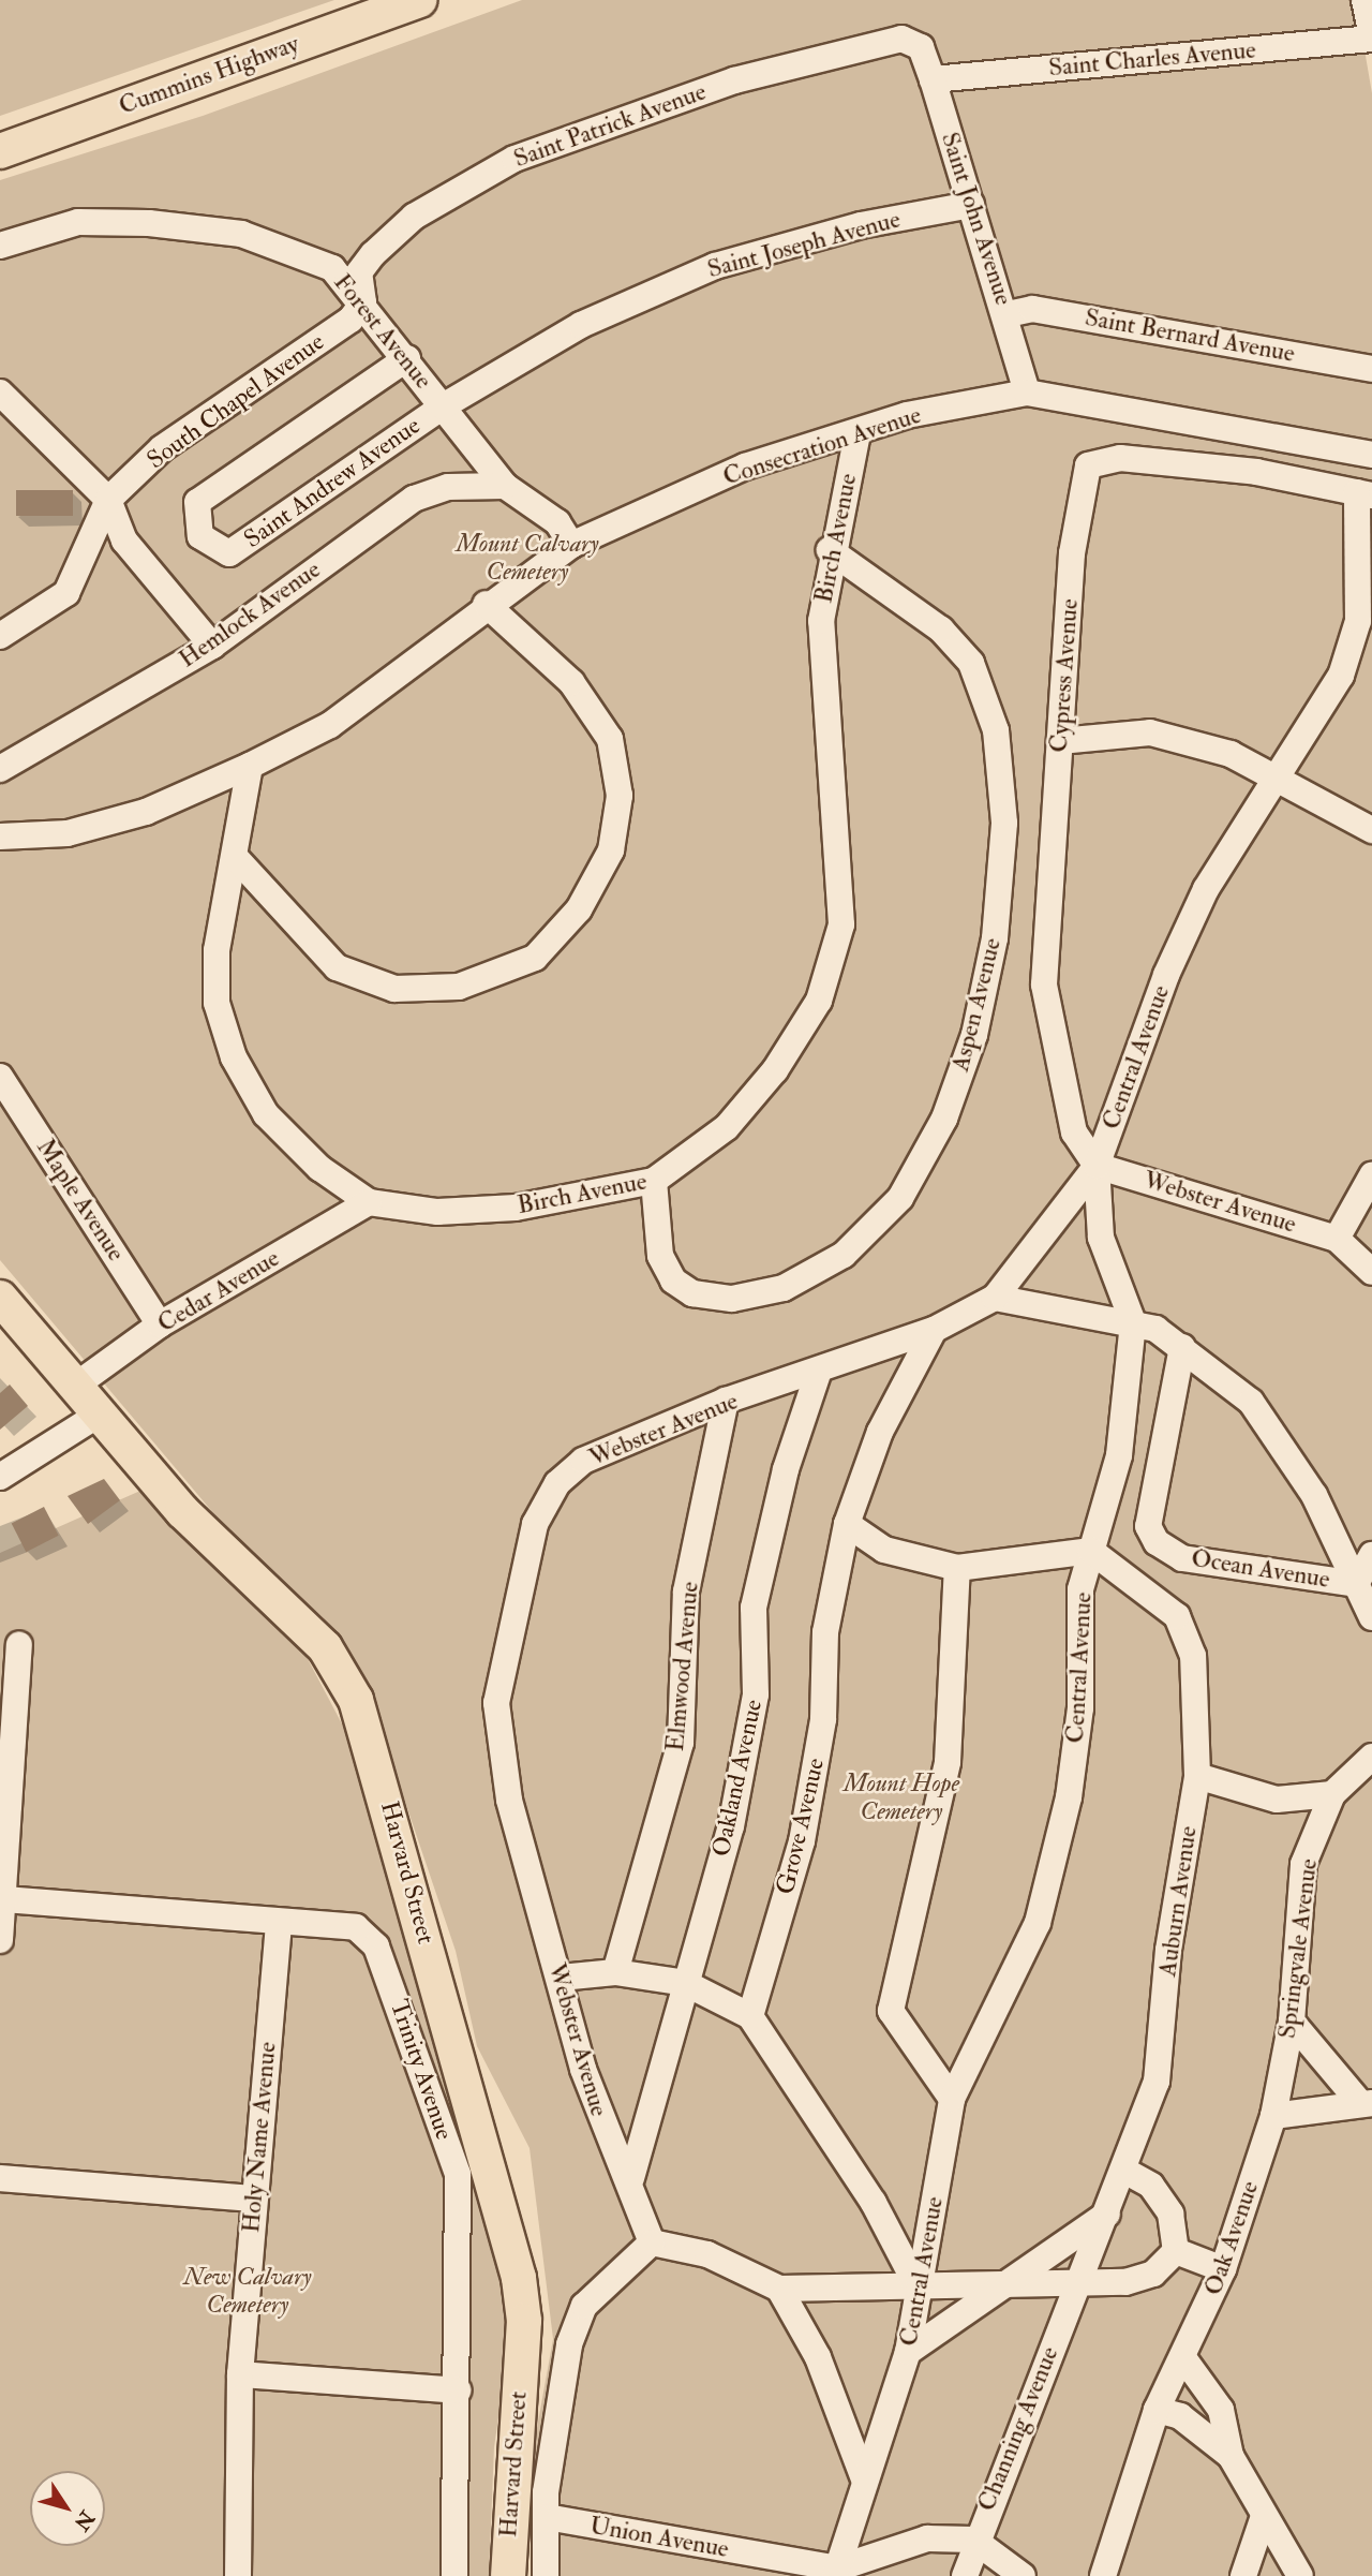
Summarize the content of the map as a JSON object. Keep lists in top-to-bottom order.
{
  "streets": {
    "main road": ["Cummins Highway", "Harvard Street"],
    "street": [
      "Saint Charles Avenue",
      "Saint Patrick Avenue",
      "Saint John Avenue",
      "Saint Joseph Avenue",
      "Forest Avenue",
      "Saint Bernard Avenue",
      "South Chapel Avenue",
      "Consecration Avenue",
      "Saint Andrew Avenue",
      "Birch Avenue",
      "Hemlock Avenue",
      "Cypress Avenue",
      "Aspen Avenue",
      "Central Avenue",
      "Maple Avenue",
      "Webster Avenue",
      "Cedar Avenue",
      "Ocean Avenue",
      "Elmwood Avenue",
      "Oakland Avenue",
      "Grove Avenue",
      "Auburn Avenue",
      "Springvale Avenue",
      "Trinity Avenue",
      "Holy Name Avenue",
      "Oak Avenue",
      "Channing Avenue",
      "Union Avenue"
    ]
  },
  "crossings": [
    ["Saint Charles Avenue", "Saint John Avenue"],
    ["Saint Patrick Avenue", "Saint John Avenue"],
    ["Saint Patrick Avenue", "Forest Avenue"],
    ["Saint Patrick Avenue", "South Chapel Avenue"],
    ["Saint John Avenue", "Saint Joseph Avenue"],
    ["Saint John Avenue", "Saint Bernard Avenue"],
    ["Saint John Avenue", "Consecration Avenue"],
    ["Saint Joseph Avenue", "Forest Avenue"],
    ["Saint Joseph Avenue", "Saint Andrew Avenue"],
    ["Forest Avenue", "South Chapel Avenue"],
    ["Forest Avenue", "Consecration Avenue"],
    ["Forest Avenue", "Saint Andrew Avenue"],
    ["Forest Avenue", "Hemlock Avenue"],
    ["Consecration Avenue", "Birch Avenue"],
    ["Birch Avenue", "Aspen Avenue"],
    ["Birch Avenue", "Cedar Avenue"],
    ["Cypress Avenue", "Central Avenue"],
    ["Cypress Avenue", "Webster Avenue"],
    ["Central Avenue", "Webster Avenue"],
    ["Central Avenue", "Auburn Avenue"],
    ["Central Avenue", "Union Avenue"],
    ["Maple Avenue", "Cedar Avenue"],
    ["Webster Avenue", "Elmwood Avenue"],
    ["Webster Avenue", "Oakland Avenue"],
    ["Webster Avenue", "Grove Avenue"],
    ["Cedar Avenue", "Harvard Street"],
    ["Auburn Avenue", "Channing Avenue"],
    ["Springvale Avenue", "Oak Avenue"],
    ["Trinity Avenue", "Holy Name Avenue"],
    ["Channing Avenue", "Union Avenue"]
  ],
  "parks": ["Mount Calvary Cemetery", "Mount Hope Cemetery", "New Calvary Cemetery"],
  "north": "bottom right"
}
